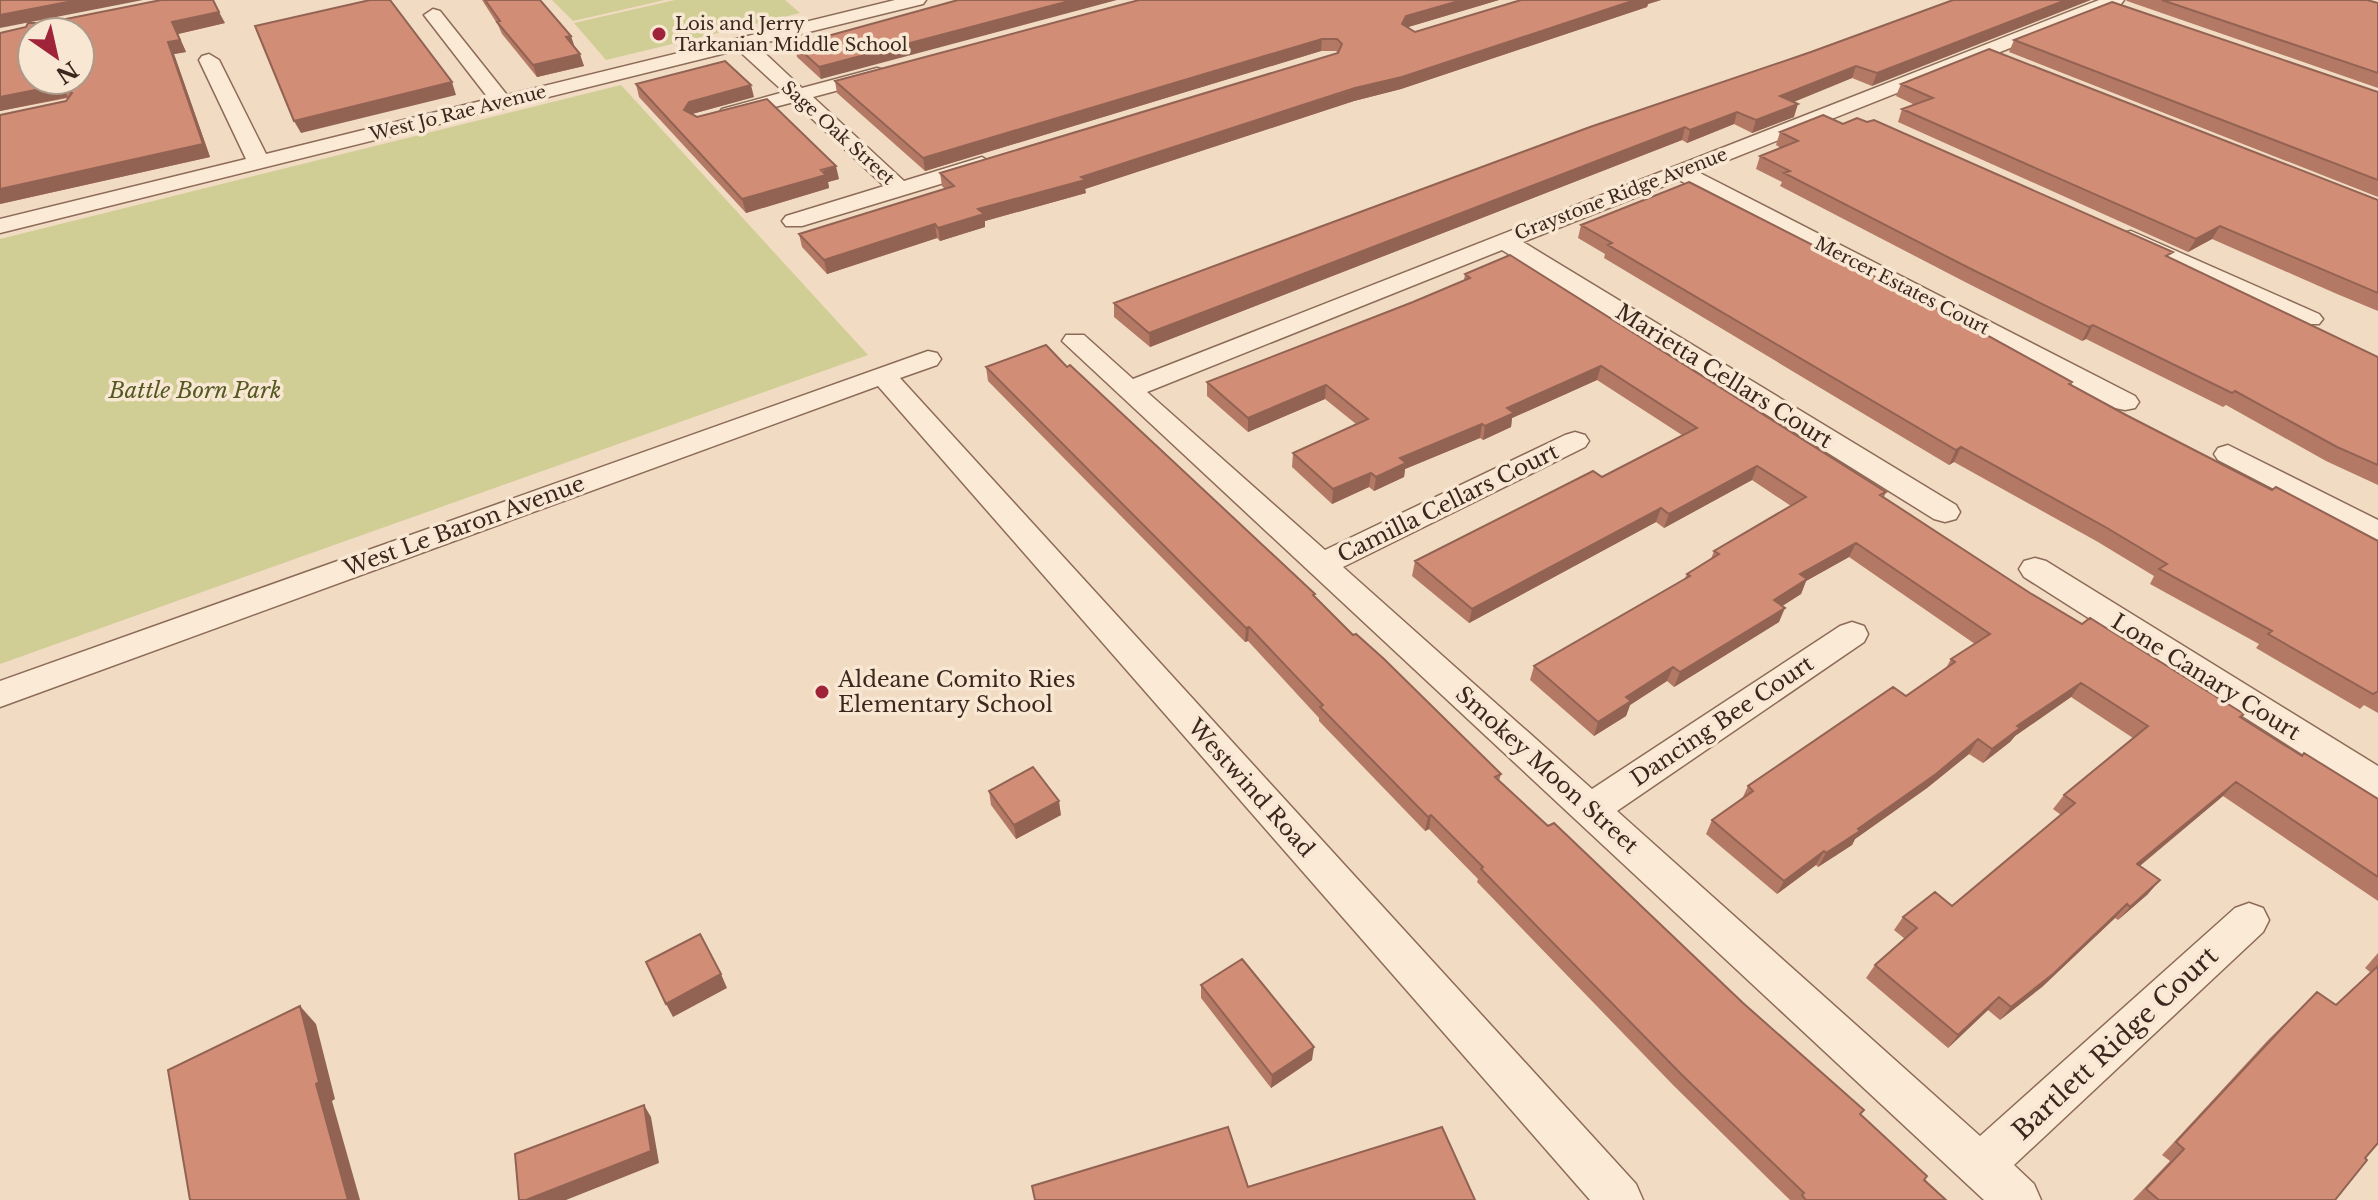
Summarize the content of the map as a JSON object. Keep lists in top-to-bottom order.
{
  "streets": {
    "street": [
      "West Jo Rae Avenue",
      "Sage Oak Street",
      "Graystone Ridge Avenue",
      "Mercer Estates Court",
      "Marietta Cellars Court",
      "Camilla Cellars Court",
      "West Le Baron Avenue",
      "Lone Canary Court",
      "Dancing Bee Court",
      "Smokey Moon Street",
      "Westwind Road",
      "Bartlett Ridge Court"
    ]
  },
  "crossings": [
    ["West Jo Rae Avenue", "Sage Oak Street"],
    ["Graystone Ridge Avenue", "Mercer Estates Court"],
    ["Graystone Ridge Avenue", "Marietta Cellars Court"],
    ["Graystone Ridge Avenue", "Smokey Moon Street"],
    ["Camilla Cellars Court", "Smokey Moon Street"],
    ["West Le Baron Avenue", "Westwind Road"],
    ["Dancing Bee Court", "Smokey Moon Street"],
    ["Smokey Moon Street", "Bartlett Ridge Court"]
  ],
  "parks": ["Battle Born Park"],
  "places": ["Lois and Jerry Tarkanian Middle School", "Aldeane Comito Ries Elementary School"],
  "north": "bottom right"
}
